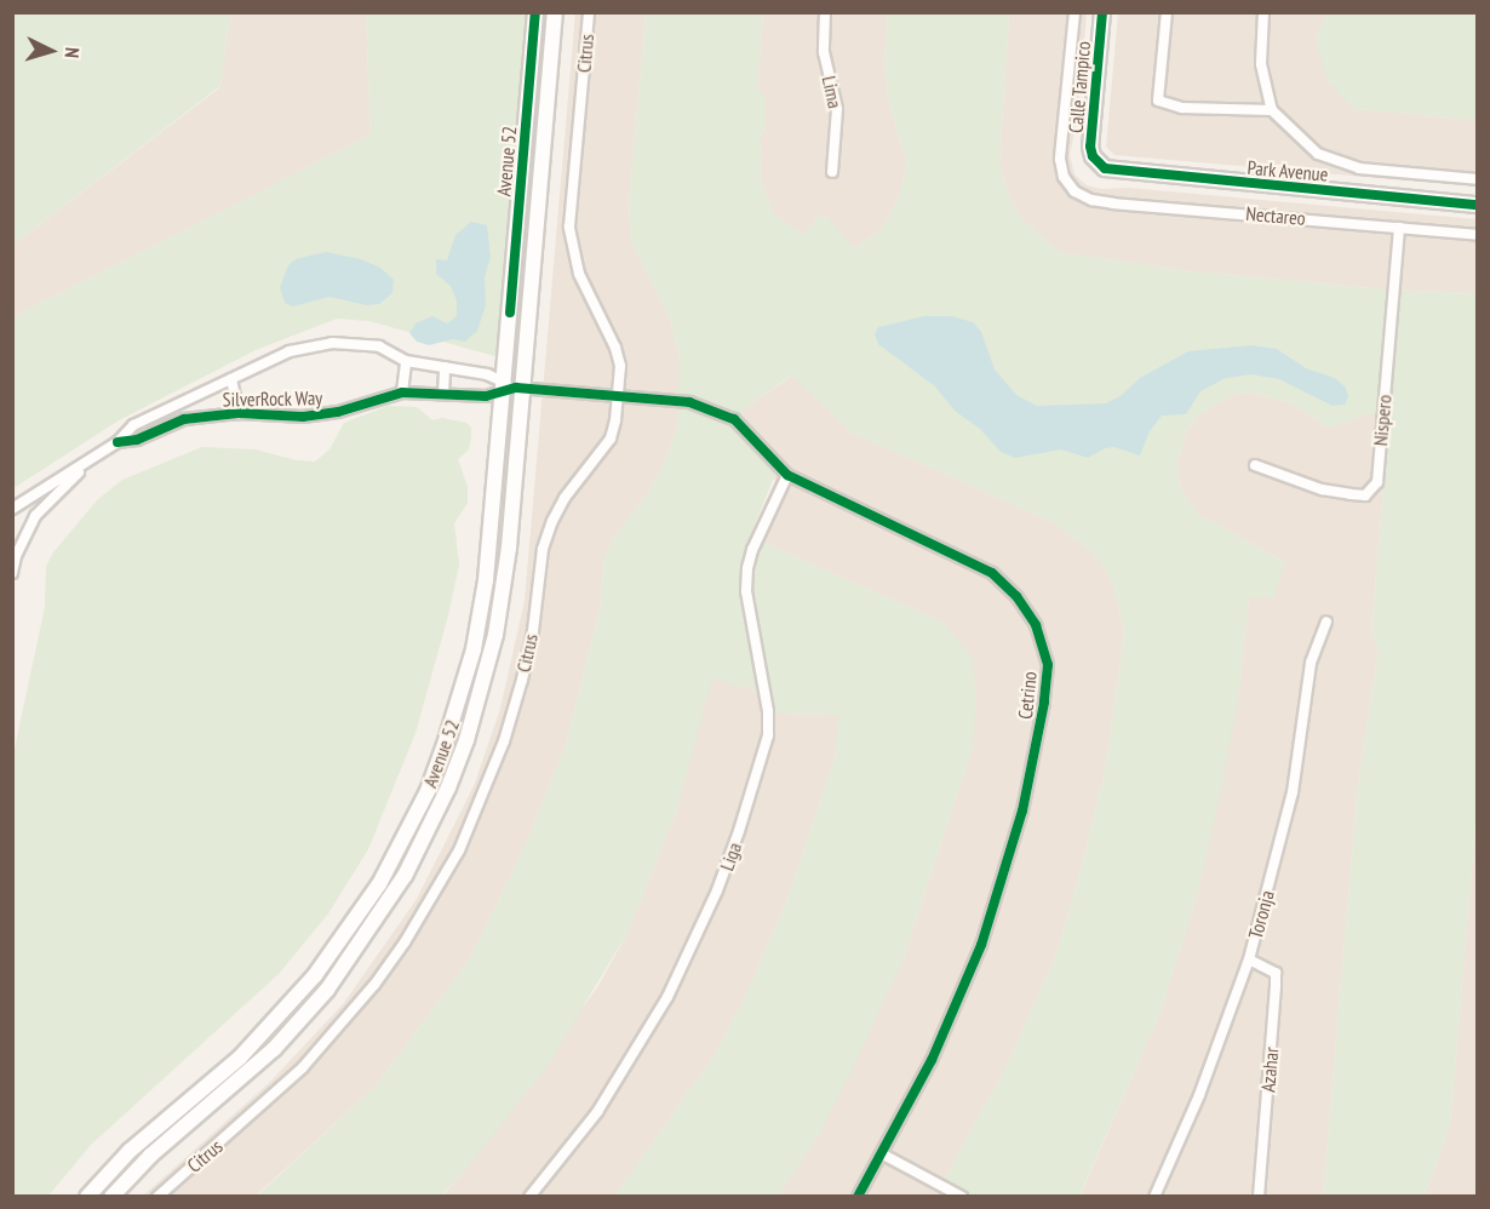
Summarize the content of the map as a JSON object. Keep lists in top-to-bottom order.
{
  "streets": {
    "main road": ["Calle Tampico", "Avenue 52", "Park Avenue"],
    "street": [
      "Citrus",
      "Lima",
      "Nectareo",
      "SilverRock Way",
      "Nispero",
      "Cetrino",
      "Liga",
      "Toronja",
      "Azahar"
    ]
  },
  "crossings": [
    ["Citrus", "Cetrino"],
    ["Calle Tampico", "Park Avenue"],
    ["Avenue 52", "SilverRock Way"],
    ["Avenue 52", "Cetrino"],
    ["Nectareo", "Nispero"],
    ["SilverRock Way", "Cetrino"],
    ["Cetrino", "Liga"],
    ["Toronja", "Azahar"]
  ],
  "north": "right"
}
